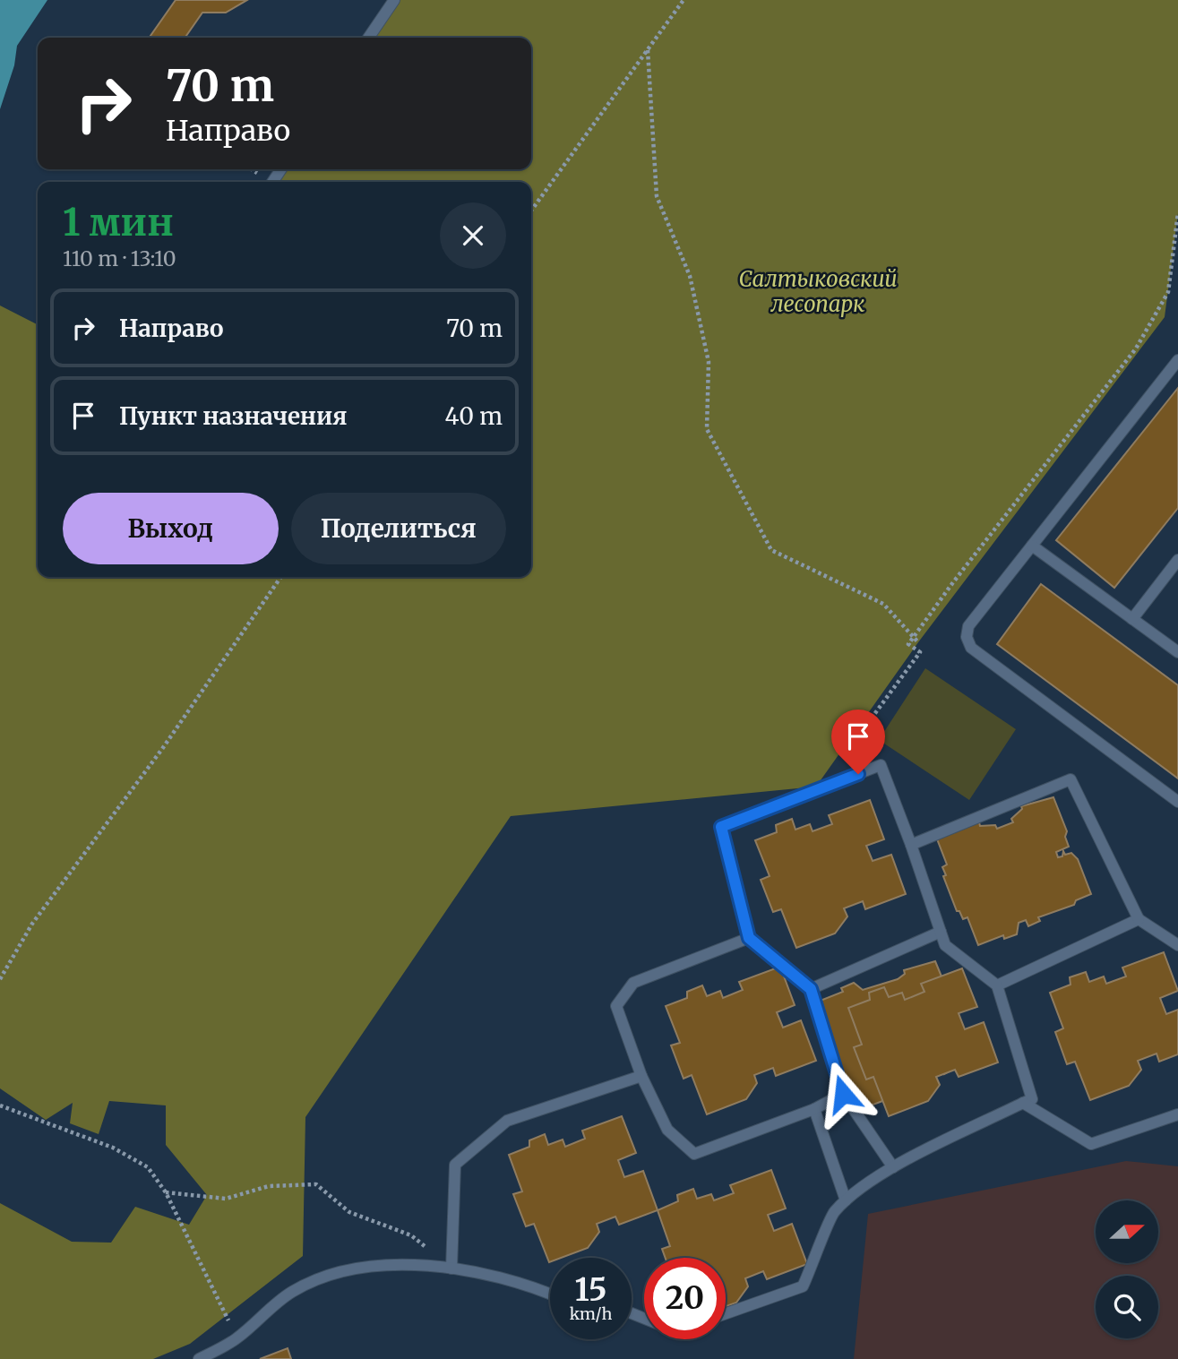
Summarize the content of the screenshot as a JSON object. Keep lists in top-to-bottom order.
{
  "parks": ["Салтыковский лесопарк"],
  "north": "right",
  "page": {
    "turn": ["70 m", "Направо"],
    "heading": ["1 мин", "110 m · 13:10"],
    "list": [
      {
        "name": "Направо",
        "value": "70 m"
      },
      {
        "name": "Пункт назначения",
        "value": "40 m"
      }
    ],
    "buttons": ["Выход", "Поделиться"],
    "speed": "15 km/h",
    "limit": "20"
  }
}
